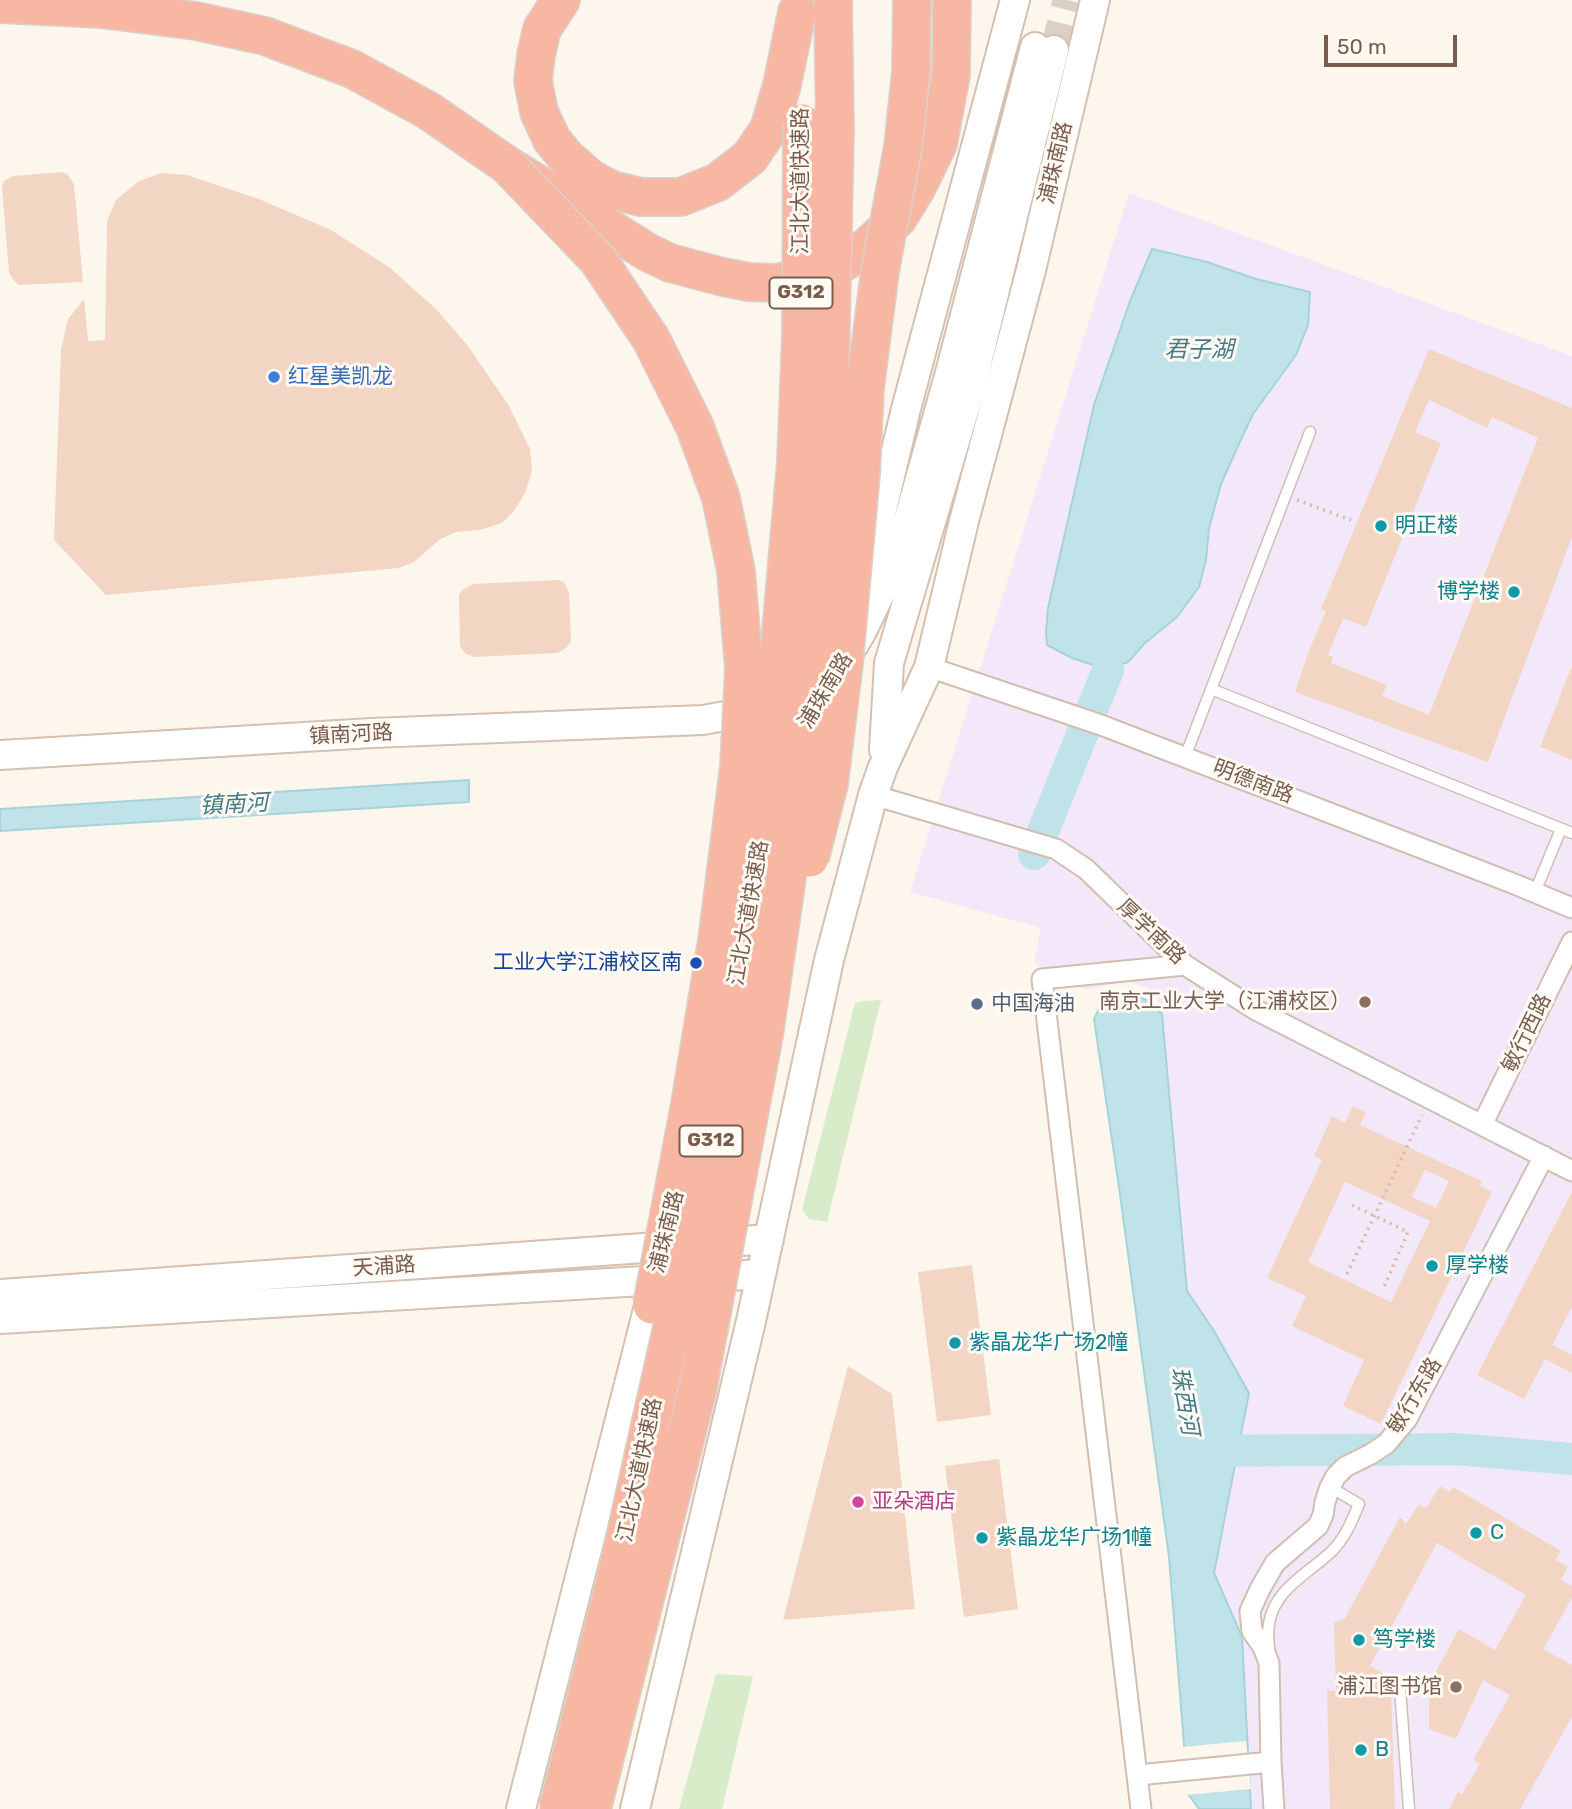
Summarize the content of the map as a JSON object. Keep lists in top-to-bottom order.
{
  "streets": {
    "highway": ["江北大道快速路", "G312"],
    "street": [
      "浦珠南路",
      "镇南河路",
      "明德南路",
      "厚学南路",
      "敏行西路",
      "天浦路",
      "敏行东路"
    ]
  },
  "crossings": [
    ["浦珠南路", "镇南河路"],
    ["浦珠南路", "明德南路"],
    ["浦珠南路", "厚学南路"],
    ["浦珠南路", "天浦路"],
    ["厚学南路", "敏行西路"],
    ["厚学南路", "敏行东路"]
  ],
  "water": ["君子湖", "镇南河", "珠西河"],
  "places": [
    "红星美凯龙",
    "明正楼",
    "博学楼",
    "工业大学江浦校区南",
    "南京工业大学（江浦校区）",
    "中国海油",
    "厚学楼",
    "紫晶龙华广场2幢",
    "亚朵酒店",
    "C",
    "紫晶龙华广场1幢",
    "笃学楼",
    "浦江图书馆",
    "B"
  ],
  "scale_bar": "50 m"
}
